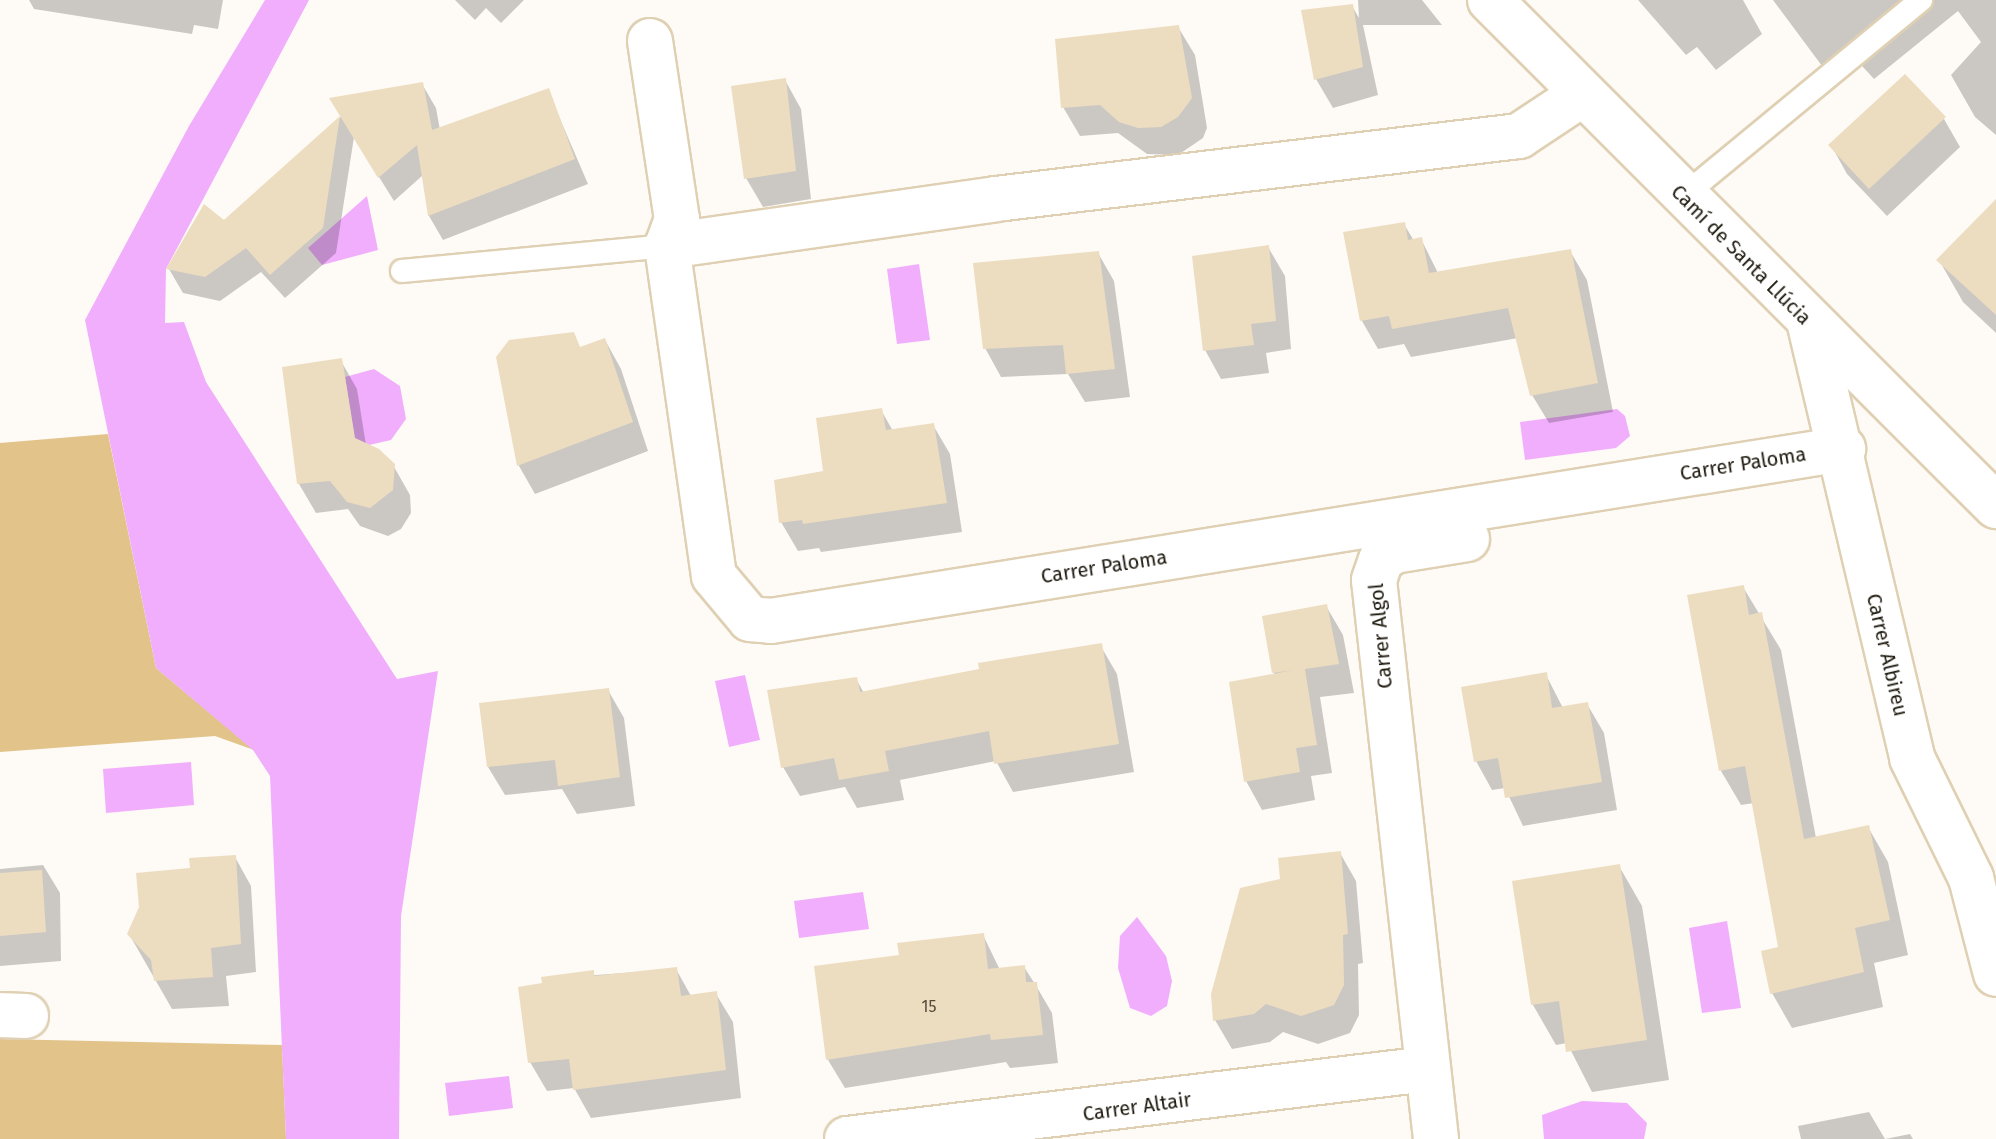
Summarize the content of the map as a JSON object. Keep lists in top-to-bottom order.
{
  "streets": {
    "street": [
      "Camí de Santa Llúcia",
      "Carrer Paloma",
      "Carrer Algol",
      "Carrer Albireu",
      "Carrer Altair"
    ]
  },
  "crossings": [
    ["Camí de Santa Llúcia", "Carrer Albireu"],
    ["Carrer Paloma", "Carrer Algol"],
    ["Carrer Paloma", "Carrer Albireu"],
    ["Carrer Algol", "Carrer Albireu"],
    ["Carrer Algol", "Carrer Altair"]
  ],
  "house_numbers": ["15"]
}
